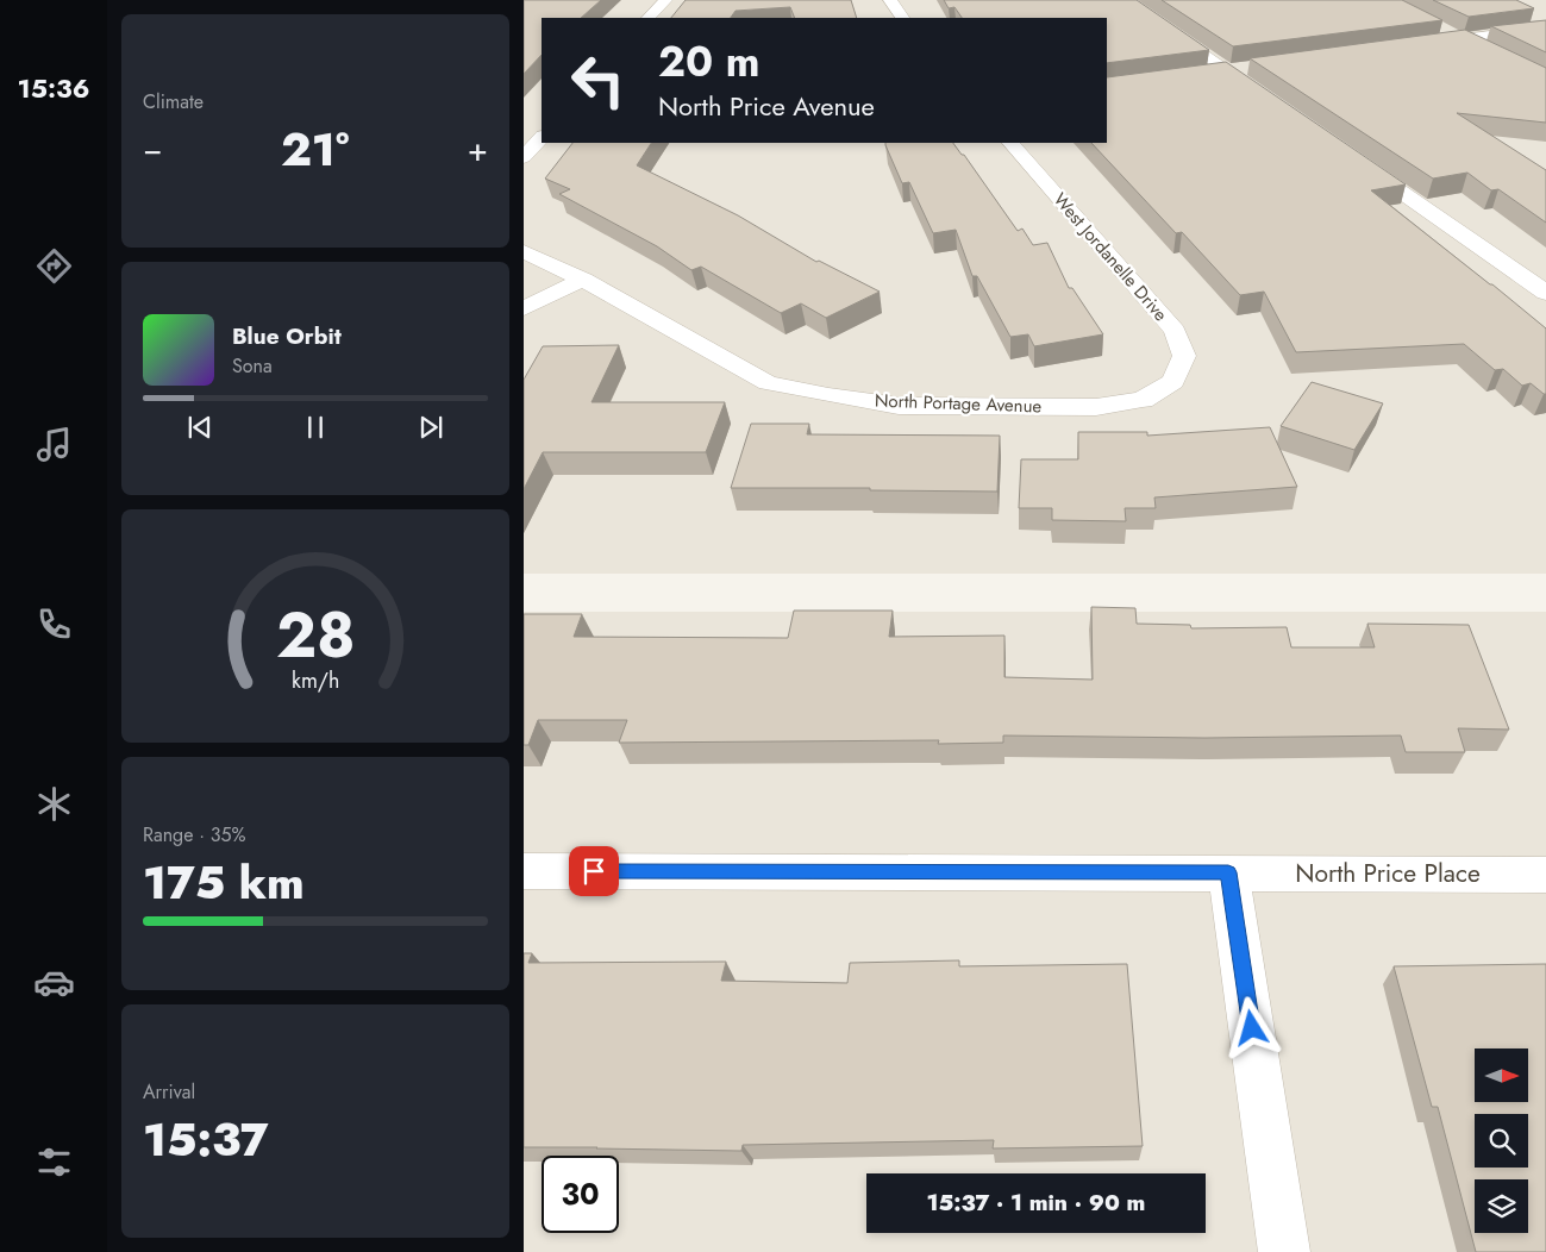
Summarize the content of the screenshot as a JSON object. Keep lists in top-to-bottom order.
{
  "streets": {
    "street": ["West Jordanelle Drive", "North Portage Avenue", "North Price Place"]
  },
  "crossings": [
    ["West Jordanelle Drive", "North Portage Avenue"]
  ],
  "north": "right",
  "page": {
    "tabs": "15:36",
    "tile": [
      "Climate",
      ["Range · 35%", "175 km"],
      ["Arrival", "15:37"]
    ],
    "turn": ["20 m", "North Price Avenue"],
    "heat": ["−", "21°", "+"],
    "song": ["Blue Orbit", "Sona"],
    "limit": "30",
    "trip": "15:37 · 1 min · 90 m",
    "gauge": ["28", "km/h"]
  }
}
